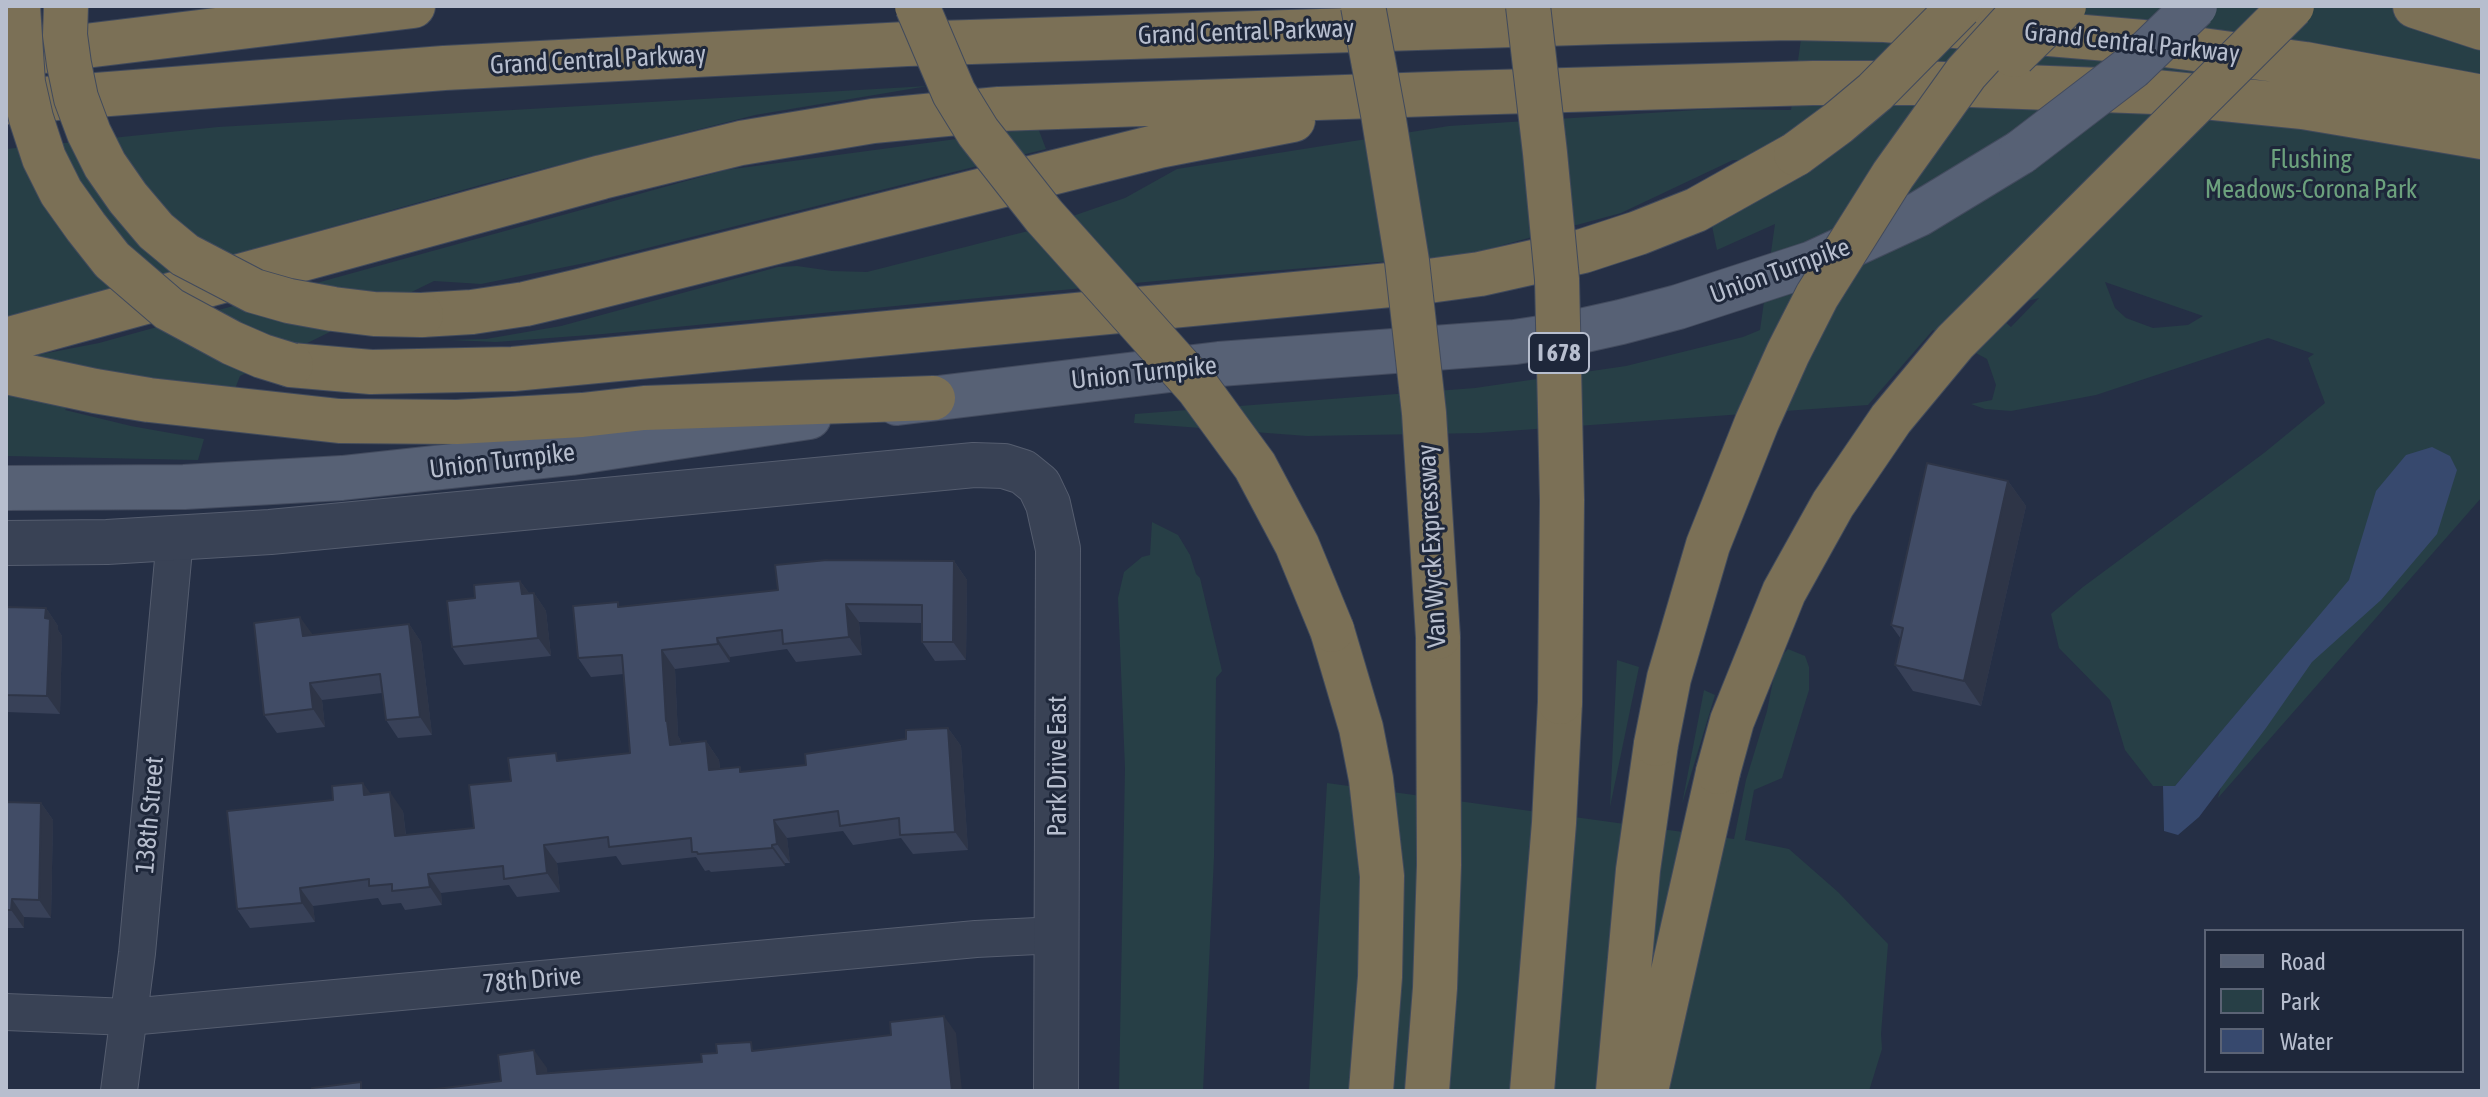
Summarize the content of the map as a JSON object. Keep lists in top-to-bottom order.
{
  "streets": {
    "highway": ["Grand Central Parkway", "I 678", "Van Wyck Expressway"],
    "main road": ["Union Turnpike"],
    "street": ["Park Drive East", "138th Street", "78th Drive"]
  },
  "crossings": [
    ["Union Turnpike", "Park Drive East"],
    ["Union Turnpike", "138th Street"],
    ["Park Drive East", "78th Drive"],
    ["138th Street", "78th Drive"]
  ],
  "parks": ["Flushing Meadows-Corona Park"],
  "legend": ["Road", "Park", "Water"]
}
